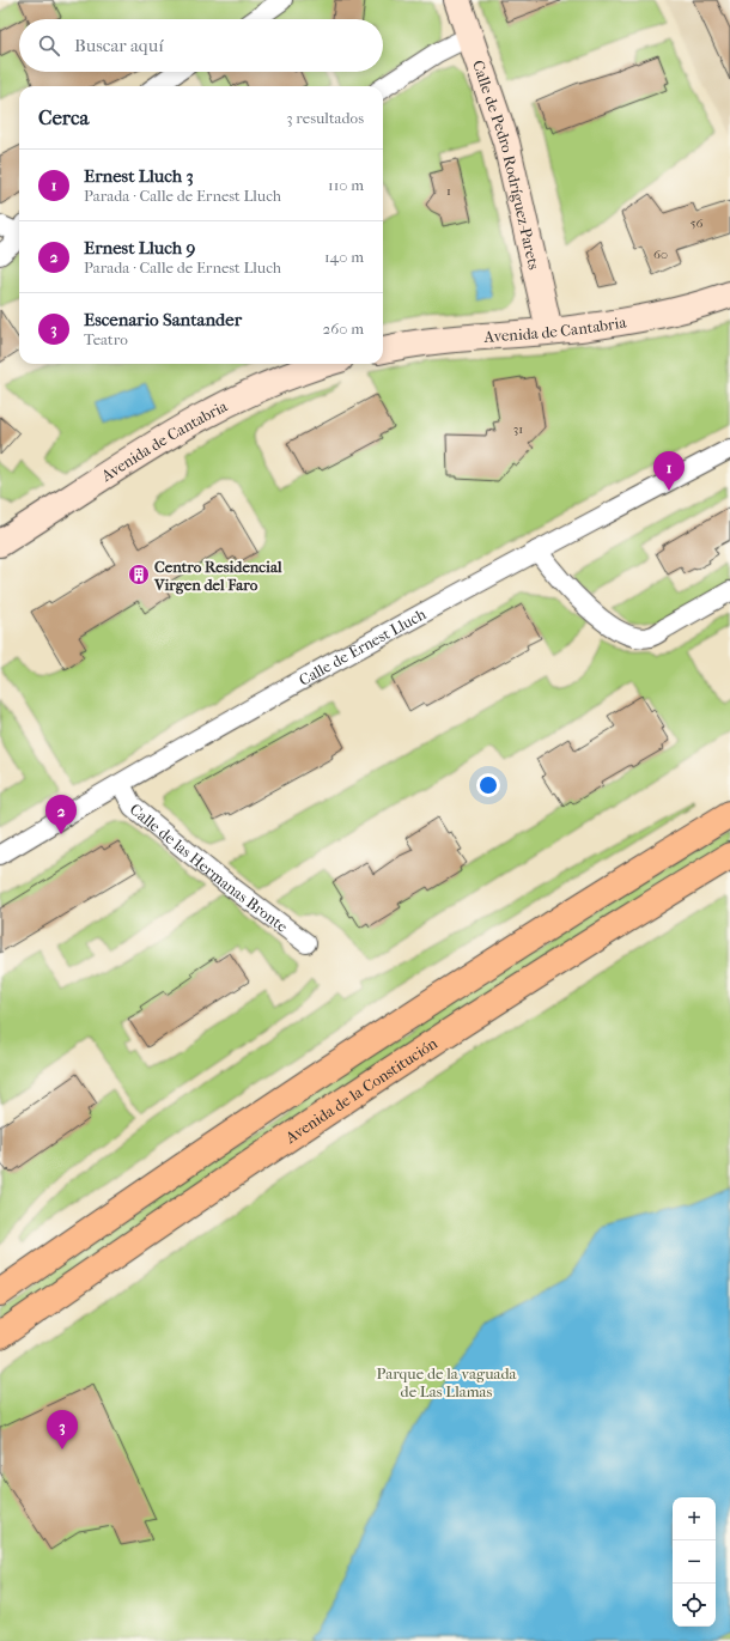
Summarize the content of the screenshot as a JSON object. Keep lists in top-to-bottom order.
{
  "streets": {
    "main road": ["Calle de Pedro Rodríguez-Parets", "Avenida de Cantabria", "Avenida de la Constitución"],
    "street": ["Calle de Ernest Lluch", "Calle de las Hermanas Bronte"]
  },
  "crossings": [
    ["Calle de Pedro Rodríguez-Parets", "Avenida de Cantabria"],
    ["Calle de Ernest Lluch", "Calle de las Hermanas Bronte"]
  ],
  "parks": ["Parque de la vaguada de Las Llamas"],
  "places": {
    "building": ["Centro Residencial Virgen del Faro"]
  },
  "house_numbers": [
    "1",
    "56",
    "60",
    "31"
  ],
  "page": {
    "search": "Buscar aquí",
    "heading": ["Cerca", "3 resultados"],
    "list": [
      {
        "mark": "1",
        "name": "Ernest Lluch 3",
        "note": "Parada · Calle de Ernest Lluch",
        "value": "110 m"
      },
      {
        "mark": "2",
        "name": "Ernest Lluch 9",
        "note": "Parada · Calle de Ernest Lluch",
        "value": "140 m"
      },
      {
        "mark": "3",
        "name": "Escenario Santander",
        "note": "Teatro",
        "value": "260 m"
      }
    ],
    "pins": ["1", "2", "3"],
    "map_buttons": ["+", "−"]
  }
}
